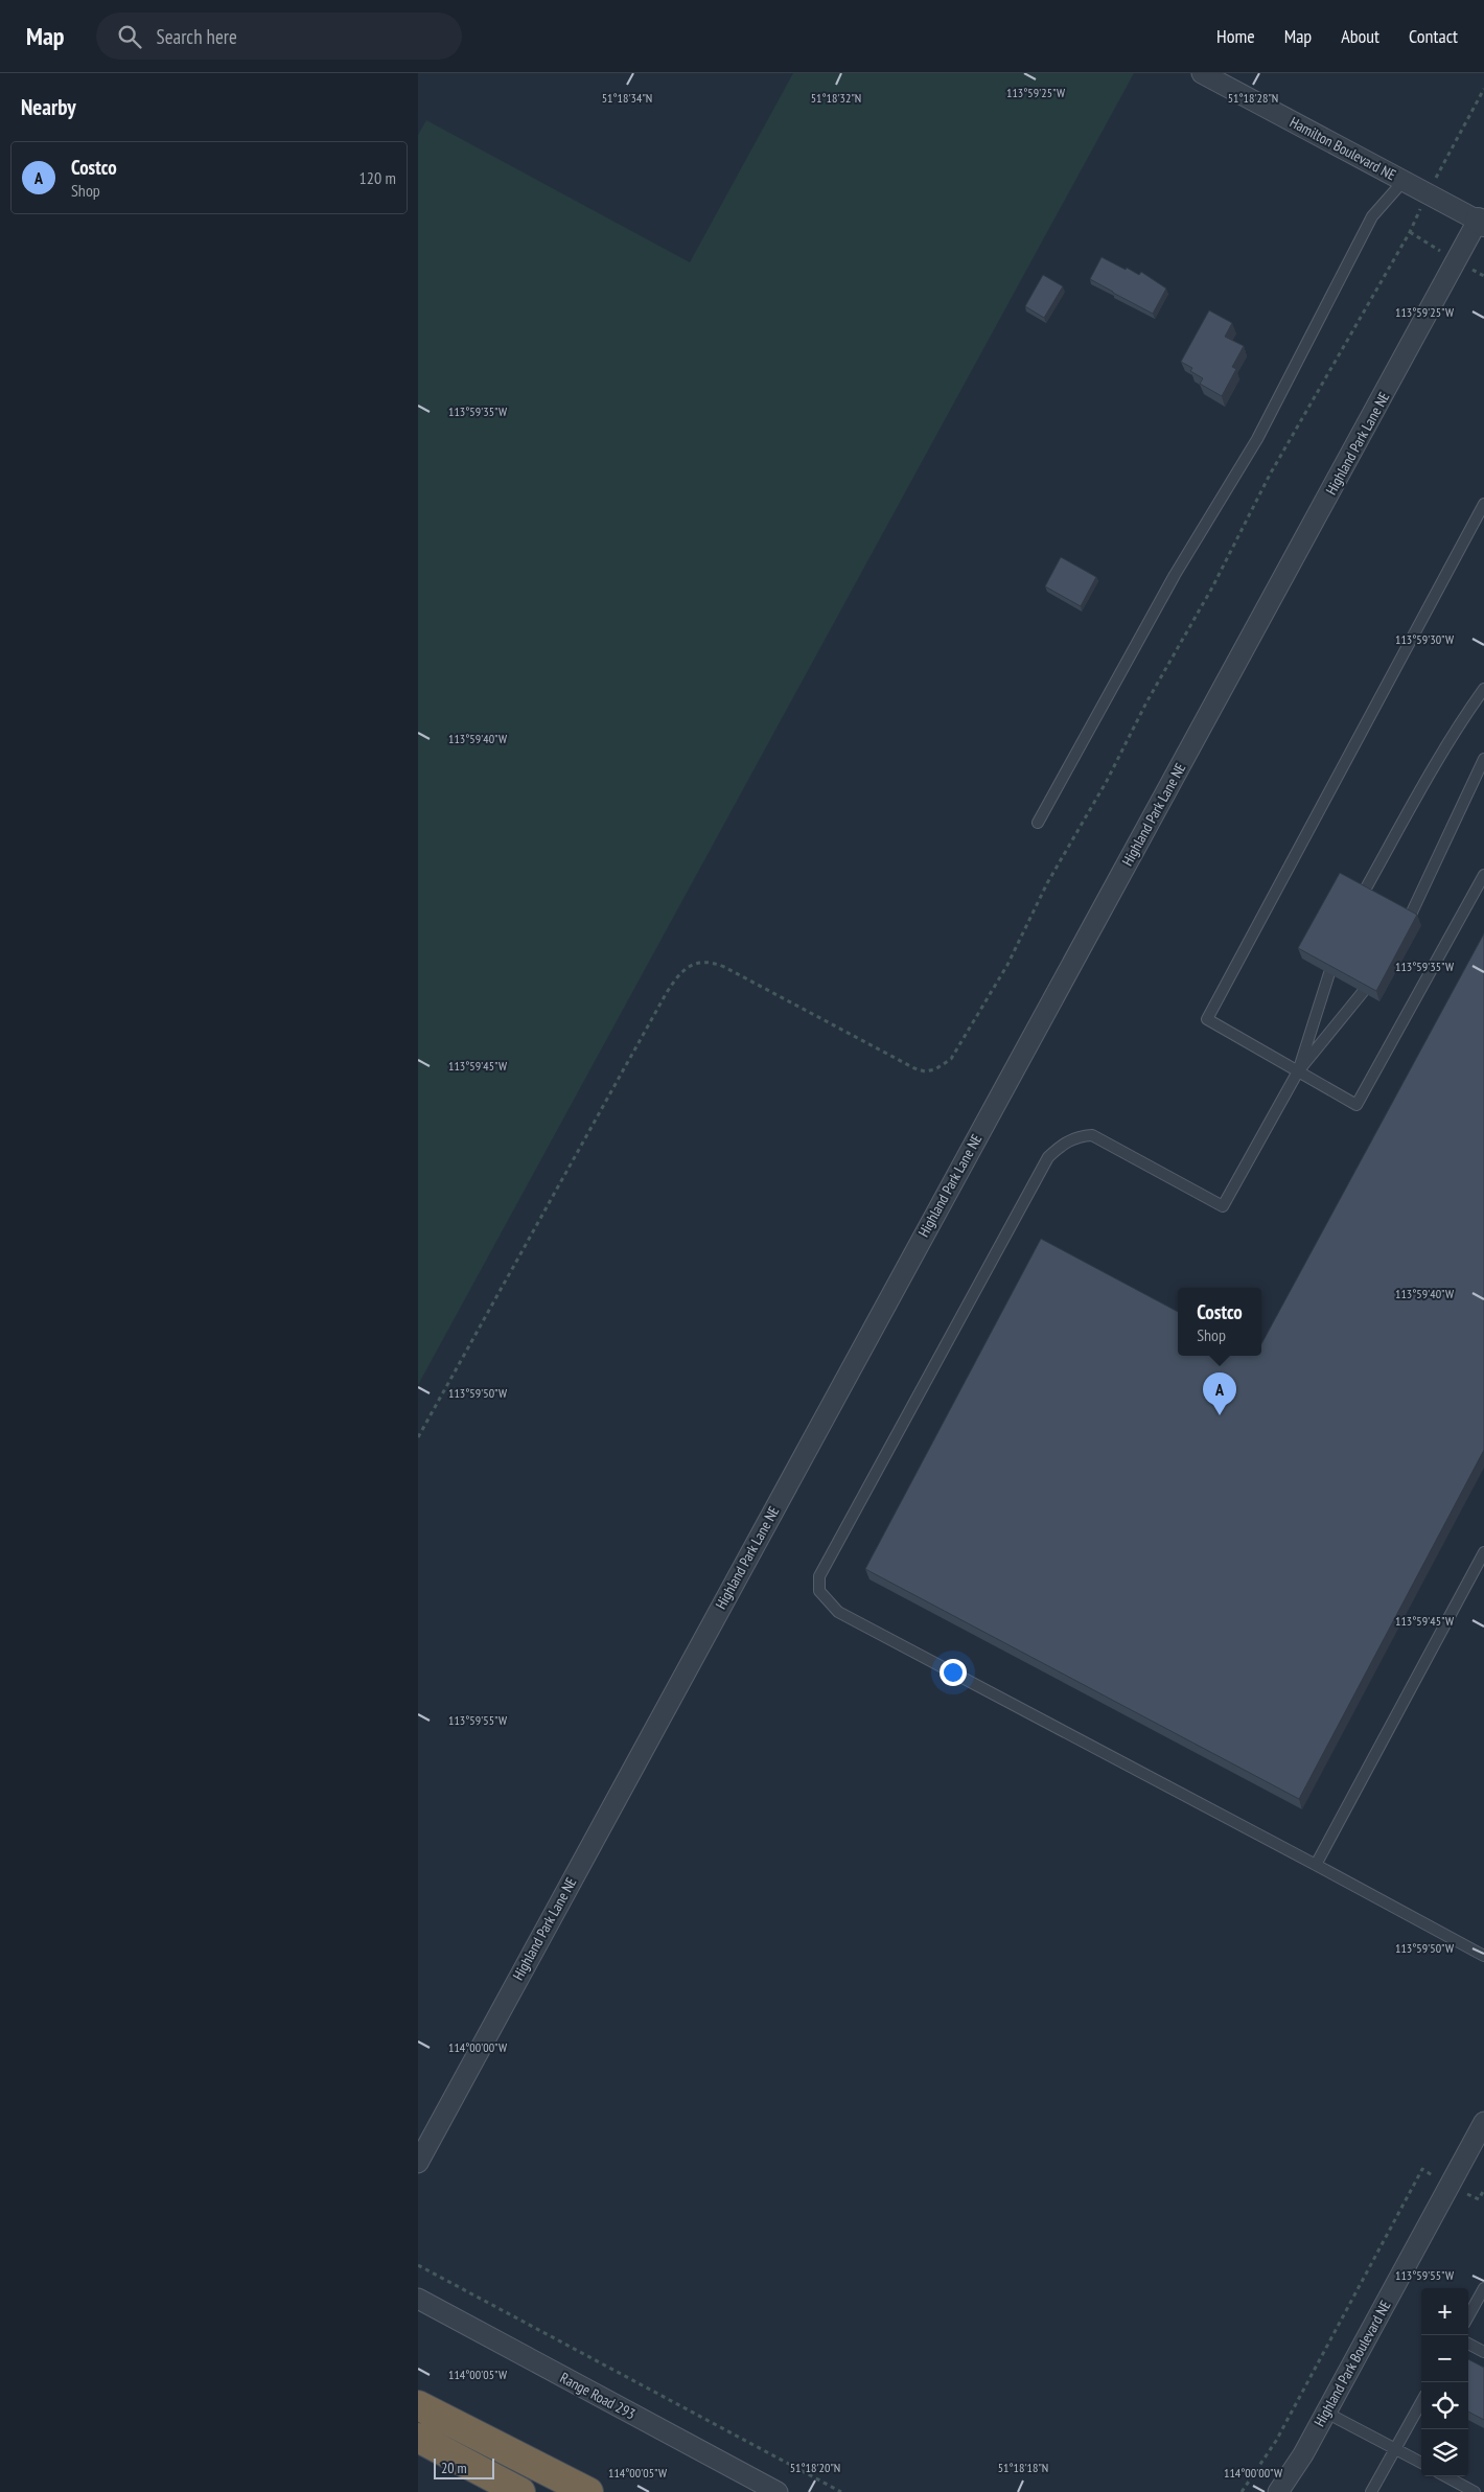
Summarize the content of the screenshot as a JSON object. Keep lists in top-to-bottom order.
{
  "streets": {
    "street": [
      "Hamilton Boulevard NE",
      "Highland Park Lane NE",
      "Highland Park Boulevard NE",
      "Range Road 293"
    ]
  },
  "crossings": [
    ["Hamilton Boulevard NE", "Highland Park Lane NE"]
  ],
  "scale_bar": "20 m",
  "page": {
    "header": "Map",
    "search": "Search here",
    "nav": [
      "Home",
      "Map",
      "About",
      "Contact"
    ],
    "heading": "Nearby",
    "list": [
      {
        "mark": "A",
        "name": "Costco",
        "note": "Shop",
        "value": "120 m"
      }
    ],
    "popup": ["Costco", "Shop"],
    "pins": "A",
    "map_buttons": ["+", "−"],
    "scale": "20 m"
  },
  "coordinates": [
    "113°59'25\"W",
    "51°18'34\"N",
    "51°18'32\"N",
    "51°18'28\"N",
    "113°59'35\"W",
    "113°59'30\"W",
    "113°59'40\"W",
    "113°59'45\"W",
    "113°59'50\"W",
    "113°59'55\"W",
    "114°00'00\"W",
    "114°00'05\"W",
    "51°18'20\"N",
    "51°18'18\"N"
  ]
}
